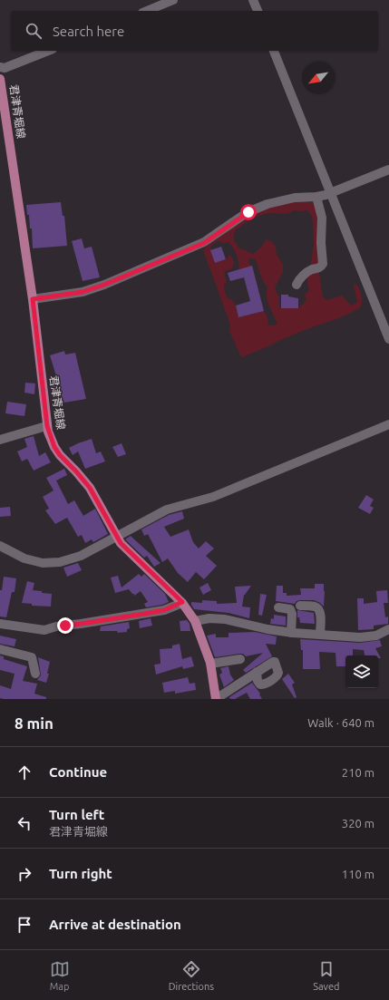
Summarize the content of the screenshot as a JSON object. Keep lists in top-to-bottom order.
{
  "streets": {
    "main road": ["君津青堀線"]
  },
  "north": "bottom left",
  "page": {
    "search": "Search here",
    "heading": ["8 min", "Walk · 640 m"],
    "list": [
      ["Continue", "210 m"],
      ["Turn left", "君津青堀線", "320 m"],
      ["Turn right", "110 m"],
      "Arrive at destination"
    ],
    "nav": ["Map", "Directions", "Saved"]
  }
}
